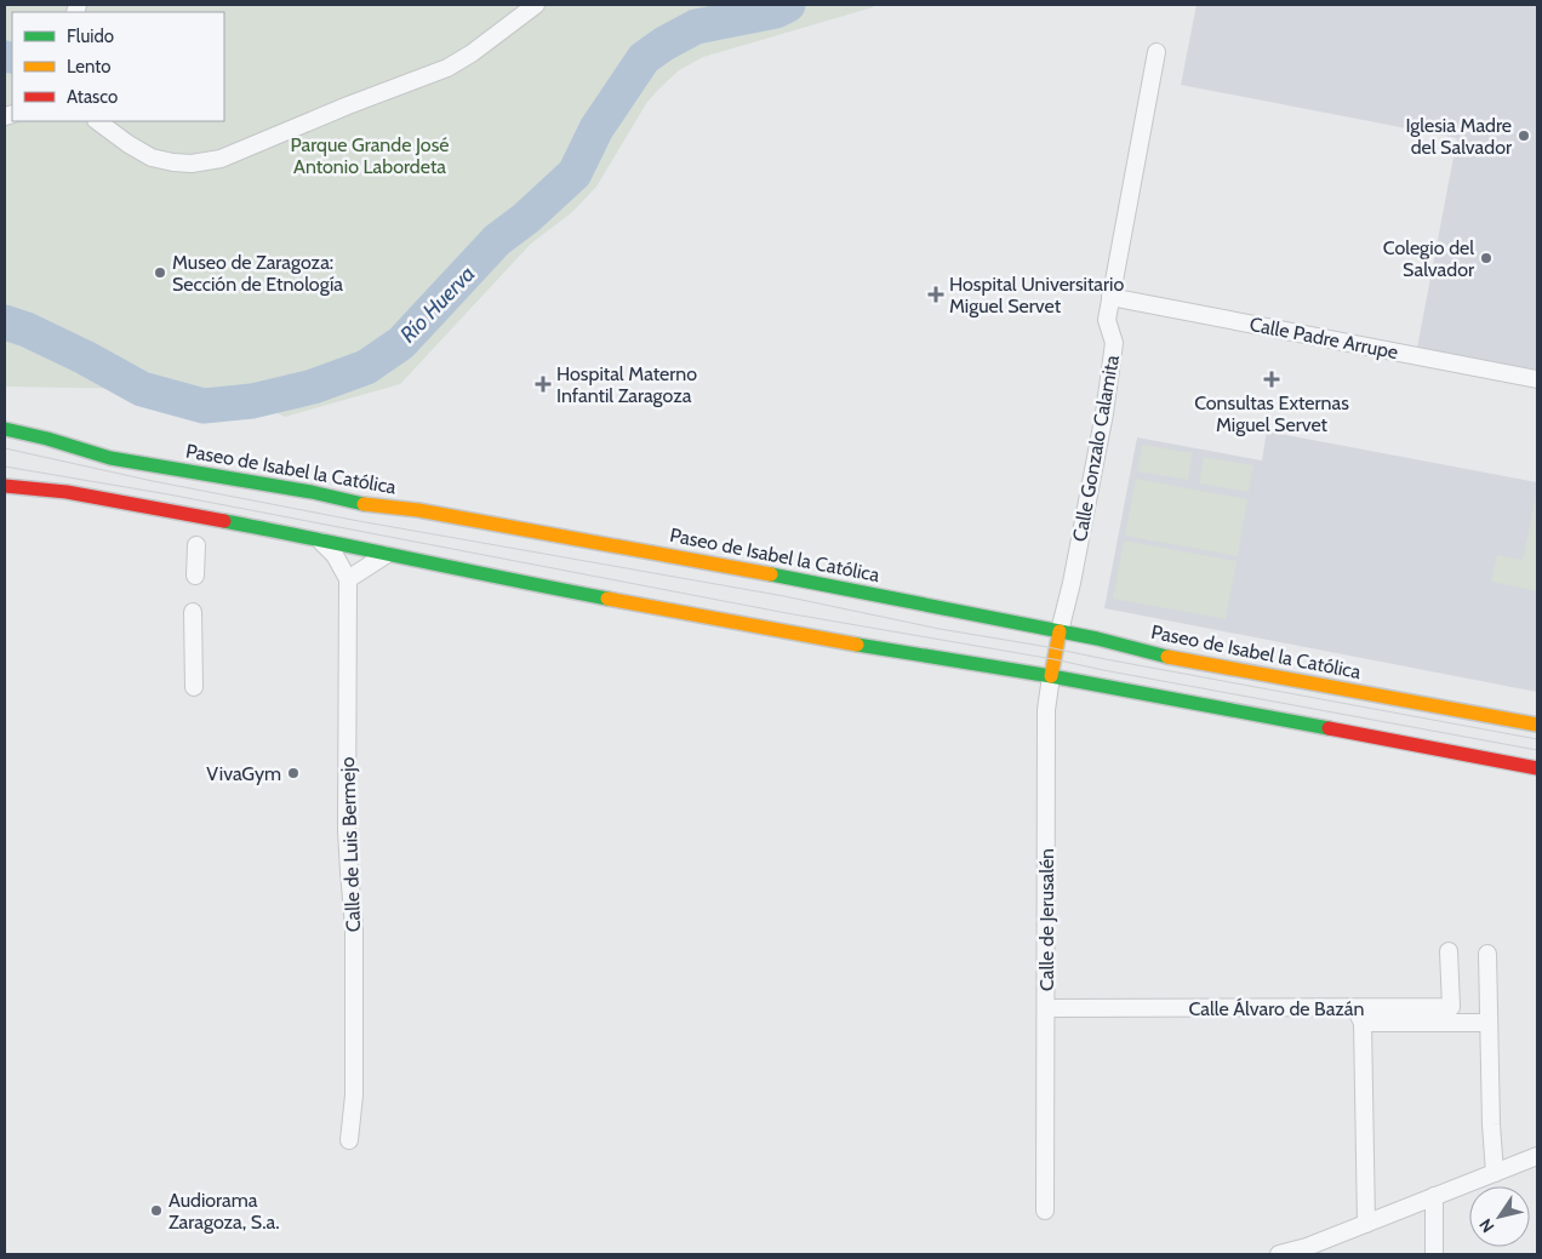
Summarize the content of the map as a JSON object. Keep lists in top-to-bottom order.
{
  "streets": {
    "main road": ["Paseo de Isabel la Católica", "Calle de Jerusalén"],
    "street": [
      "Calle Padre Arrupe",
      "Calle Gonzalo Calamita",
      "Calle de Luis Bermejo",
      "Calle Álvaro de Bazán"
    ]
  },
  "crossings": [
    ["Calle Padre Arrupe", "Calle Gonzalo Calamita"],
    ["Calle Gonzalo Calamita", "Paseo de Isabel la Católica"],
    ["Calle Gonzalo Calamita", "Calle de Jerusalén"],
    ["Paseo de Isabel la Católica", "Calle de Jerusalén"],
    ["Calle de Jerusalén", "Calle Álvaro de Bazán"]
  ],
  "water": ["Río Huerva"],
  "parks": ["Parque Grande José Antonio Labordeta"],
  "places": {
    "other": [
      "Iglesia Madre del Salvador",
      "Colegio del Salvador",
      "Museo de Zaragoza: Sección de Etnología",
      "VivaGym",
      "Audiorama Zaragoza, S.a."
    ],
    "health": ["Hospital Universitario Miguel Servet", "Consultas Externas Miguel Servet", "Hospital Materno Infantil Zaragoza"]
  },
  "legend": ["Fluido", "Lento", "Atasco"],
  "north": "bottom left"
}
